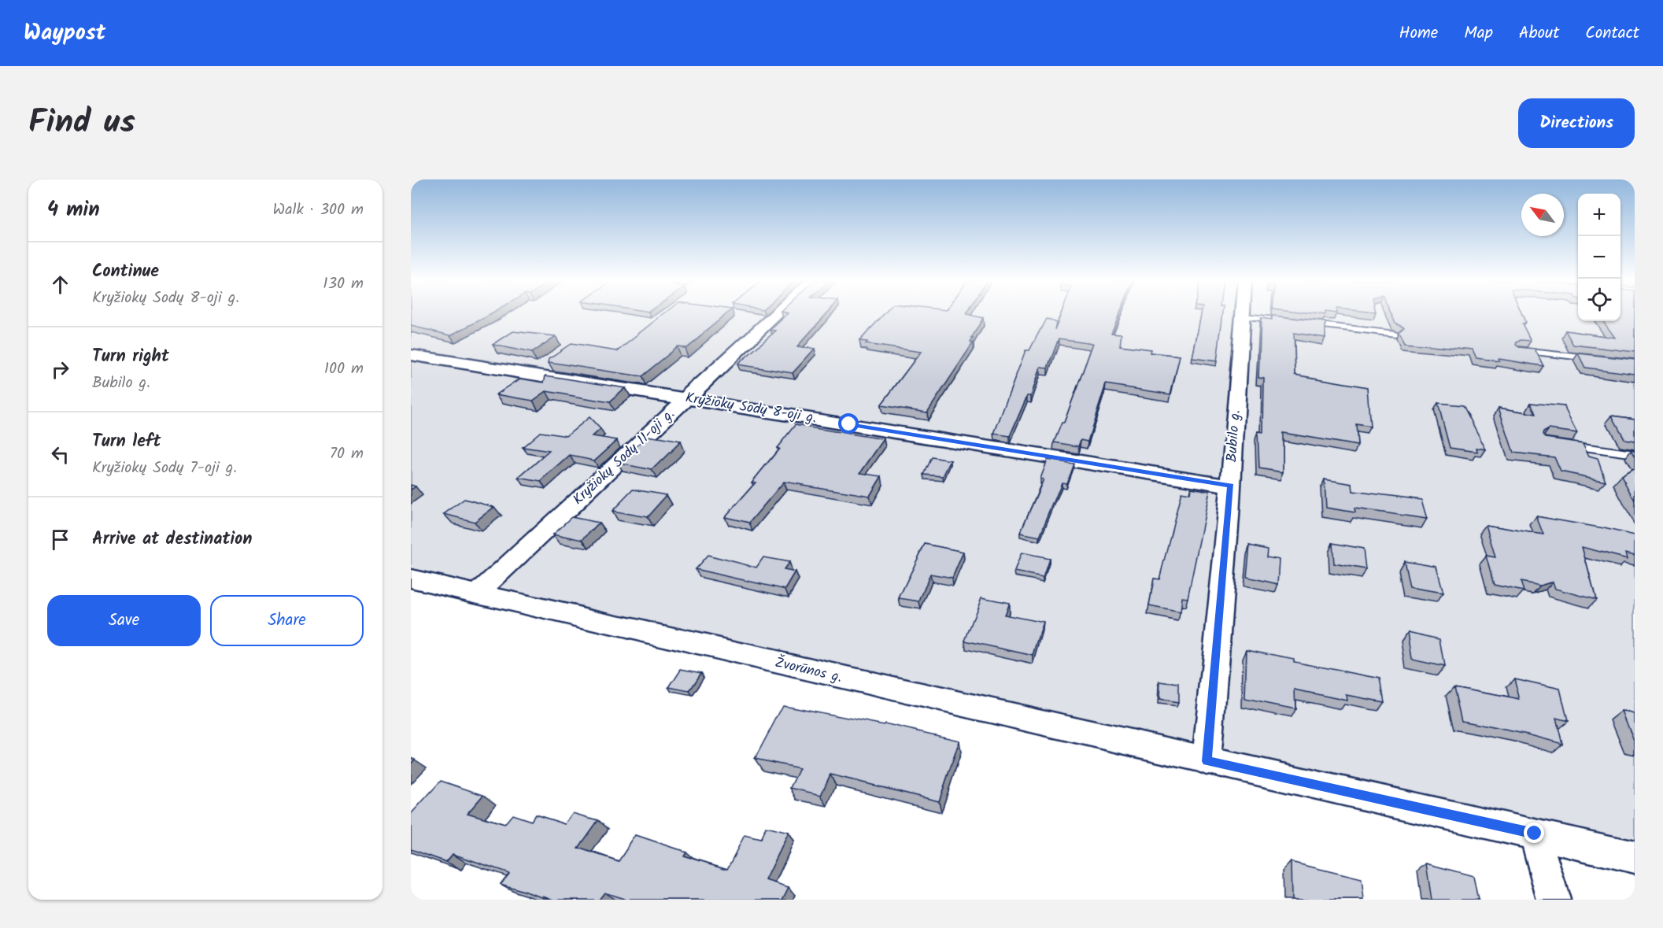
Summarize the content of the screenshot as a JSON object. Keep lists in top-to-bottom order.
{
  "streets": {
    "street": [
      "Kryžiokų Sodų 8-oji g.",
      "Bubilo g.",
      "Kryžiokų Sodų 11-oji g.",
      "Žvorūnos g."
    ]
  },
  "crossings": [
    ["Kryžiokų Sodų 8-oji g.", "Bubilo g."],
    ["Kryžiokų Sodų 8-oji g.", "Kryžiokų Sodų 11-oji g."],
    ["Bubilo g.", "Žvorūnos g."],
    ["Kryžiokų Sodų 11-oji g.", "Žvorūnos g."]
  ],
  "north": "top left",
  "page": {
    "header": "Waypost",
    "nav": [
      "Home",
      "Map",
      "About",
      "Contact"
    ],
    "title": "Find us",
    "buttons": [
      "Directions",
      ["Save", "Share"]
    ],
    "heading": ["4 min", "Walk · 300 m"],
    "map_buttons": ["+", "−"],
    "list": [
      ["Continue", "Kryžiokų Sodų 8-oji g.", "130 m"],
      ["Turn right", "Bubilo g.", "100 m"],
      ["Turn left", "Kryžiokų Sodų 7-oji g.", "70 m"],
      "Arrive at destination"
    ]
  }
}
